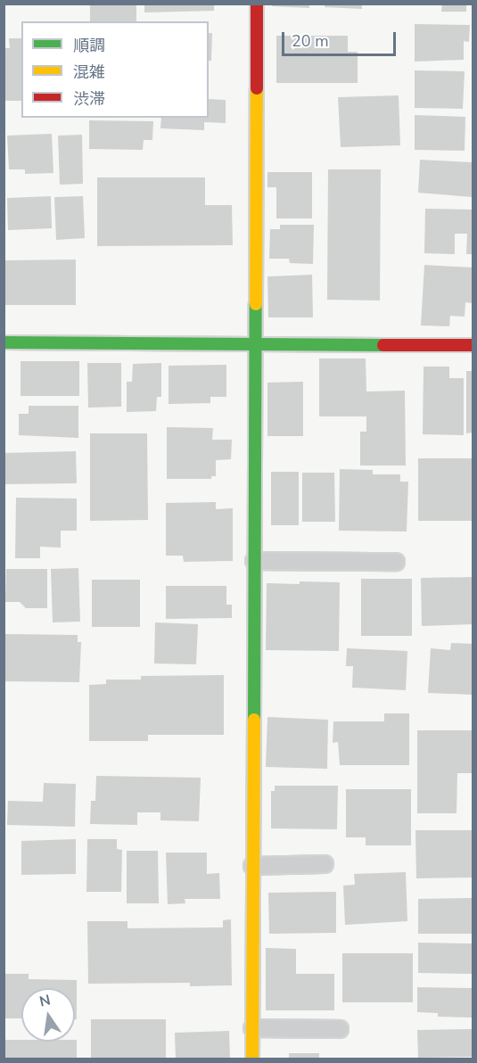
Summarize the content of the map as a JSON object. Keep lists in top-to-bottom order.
{
  "legend": ["順調", "混雑", "渋滞"],
  "scale_bar": "20 m",
  "north": "top"
}
